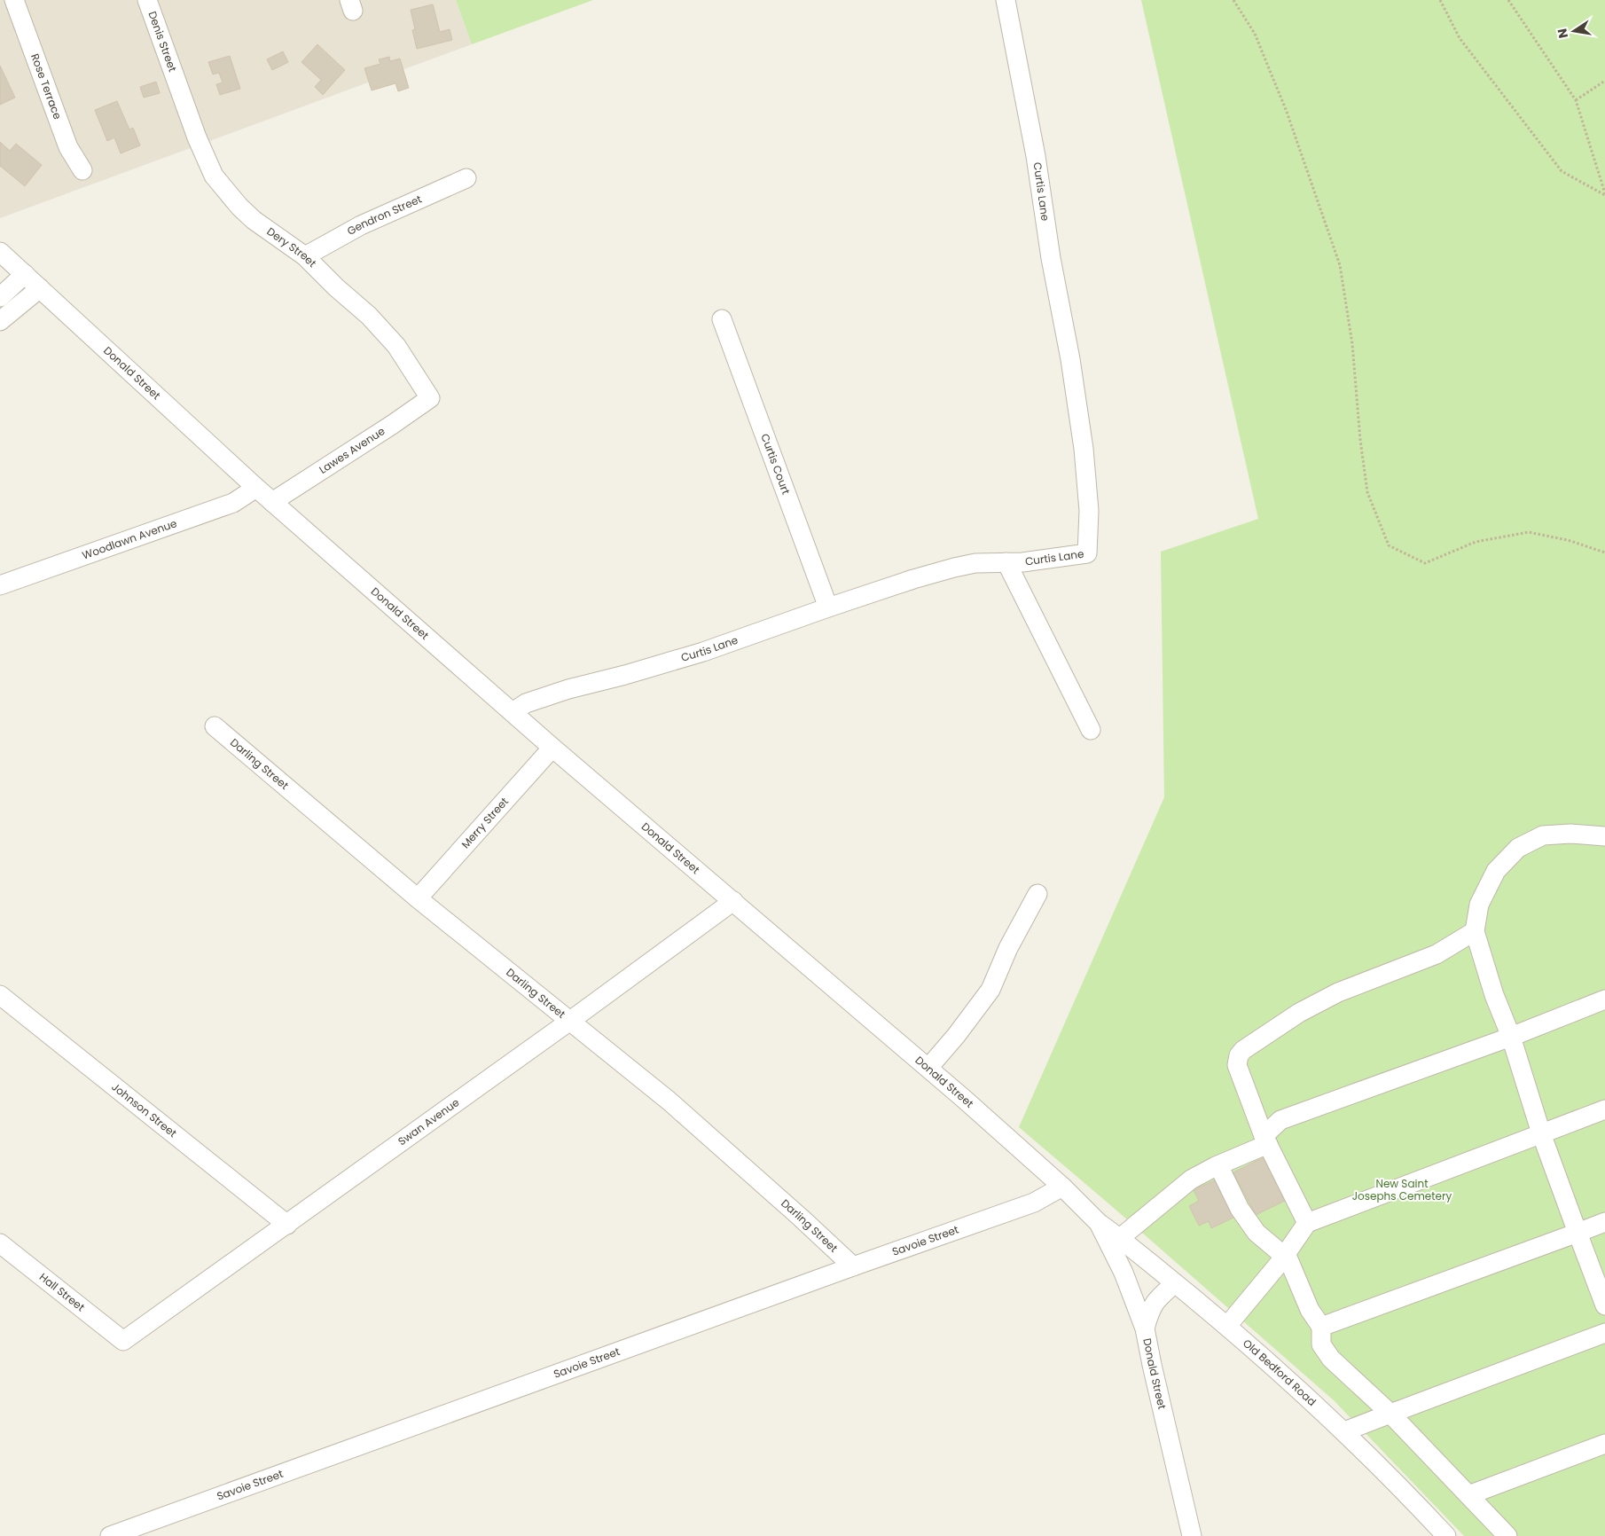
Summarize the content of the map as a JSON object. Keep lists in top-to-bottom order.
{
  "streets": {
    "street": [
      "Denis Street",
      "Rose Terrace",
      "Curtis Lane",
      "Gendron Street",
      "Dery Street",
      "Donald Street",
      "Lawes Avenue",
      "Curtis Court",
      "Woodlawn Avenue",
      "Darling Street",
      "Merry Street",
      "Johnson Street",
      "Swan Avenue",
      "Savoie Street",
      "Hall Street",
      "Old Bedford Road"
    ]
  },
  "crossings": [
    ["Denis Street", "Dery Street"],
    ["Curtis Lane", "Donald Street"],
    ["Curtis Lane", "Curtis Court"],
    ["Gendron Street", "Dery Street"],
    ["Dery Street", "Lawes Avenue"],
    ["Donald Street", "Lawes Avenue"],
    ["Donald Street", "Woodlawn Avenue"],
    ["Donald Street", "Merry Street"],
    ["Donald Street", "Swan Avenue"],
    ["Donald Street", "Savoie Street"],
    ["Donald Street", "Old Bedford Road"],
    ["Darling Street", "Merry Street"],
    ["Darling Street", "Swan Avenue"],
    ["Darling Street", "Savoie Street"],
    ["Johnson Street", "Swan Avenue"],
    ["Swan Avenue", "Hall Street"]
  ],
  "parks": ["New Saint Josephs Cemetery"],
  "north": "left"
}
